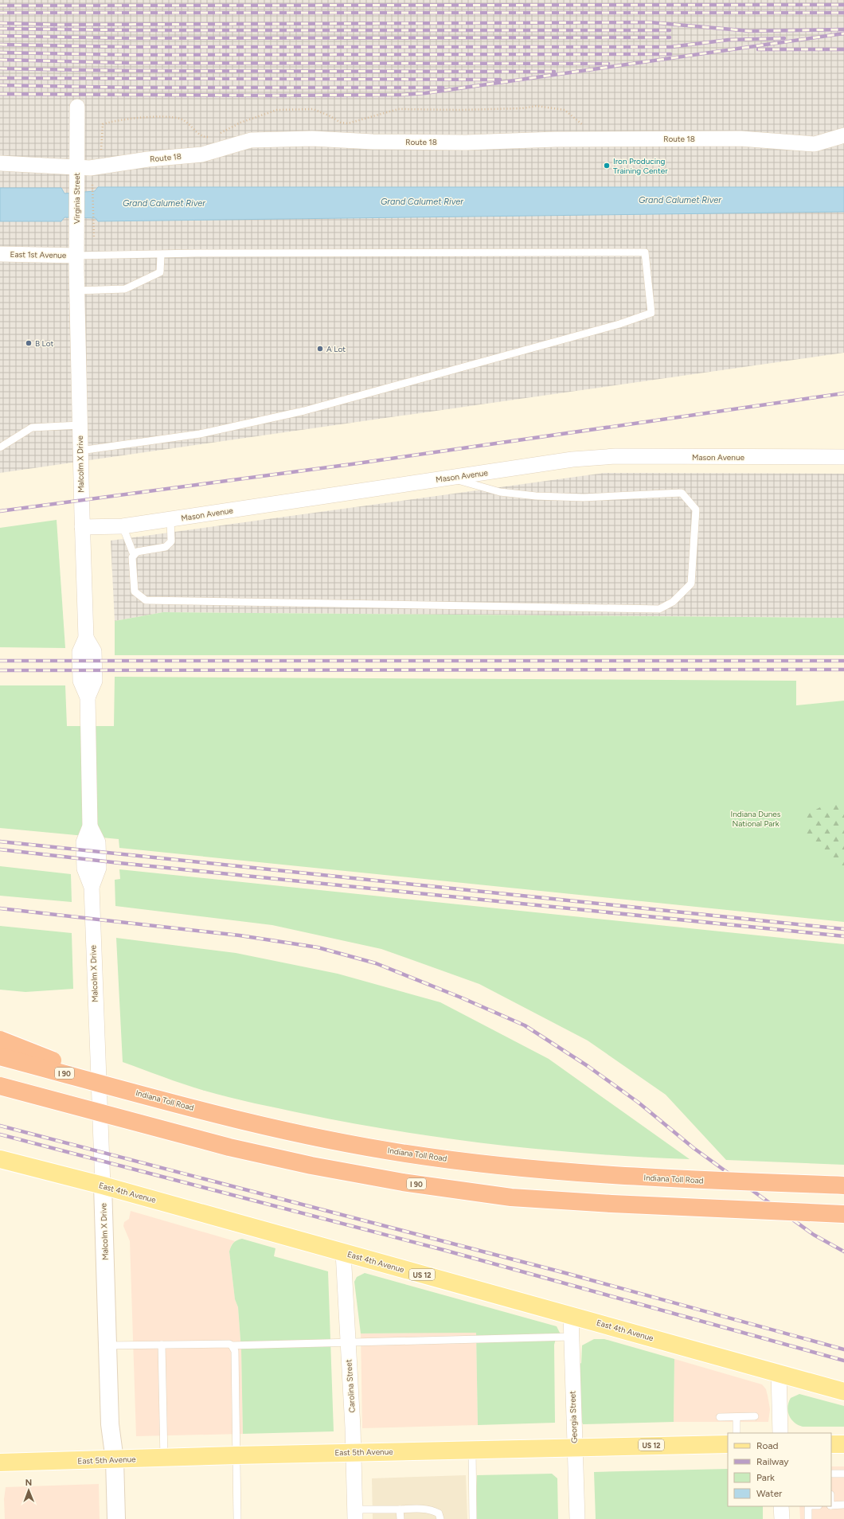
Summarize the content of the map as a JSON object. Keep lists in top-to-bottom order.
{
  "streets": {
    "highway": ["I 90", "Indiana Toll Road"],
    "main road": ["East 4th Avenue", "US 12", "East 5th Avenue"],
    "street": [
      "Route 18",
      "Virginia Street",
      "East 1st Avenue",
      "Mason Avenue",
      "Malcolm X Drive",
      "Carolina Street",
      "Georgia Street"
    ]
  },
  "crossings": [
    ["Route 18", "Virginia Street"],
    ["Virginia Street", "East 1st Avenue"],
    ["Virginia Street", "Malcolm X Drive"],
    ["Mason Avenue", "Malcolm X Drive"],
    ["Malcolm X Drive", "East 4th Avenue"],
    ["Malcolm X Drive", "East 5th Avenue"],
    ["East 4th Avenue", "Carolina Street"],
    ["East 4th Avenue", "Georgia Street"],
    ["Carolina Street", "East 5th Avenue"],
    ["Georgia Street", "East 5th Avenue"]
  ],
  "water": ["Grand Calumet River"],
  "parks": ["Indiana Dunes National Park"],
  "places": ["Iron Producing Training Center", "B Lot", "A Lot"],
  "legend": [
    "Road",
    "Railway",
    "Park",
    "Water"
  ],
  "north": "top"
}
